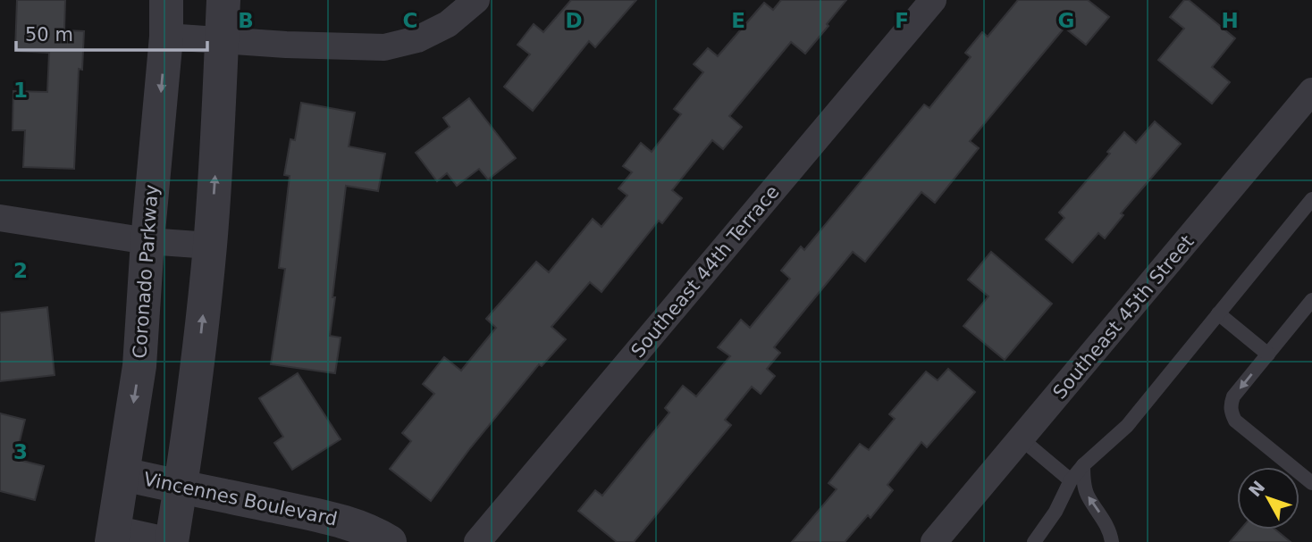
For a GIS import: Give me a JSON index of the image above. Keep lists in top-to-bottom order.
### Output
{
  "streets": {
    "street": [
      "Coronado Parkway",
      "Southeast 44th Terrace",
      "Southeast 45th Street",
      "Vincennes Boulevard"
    ]
  },
  "crossings": [
    ["Coronado Parkway", "Vincennes Boulevard"]
  ],
  "scale_bar": "50 m",
  "north": "top left",
  "grid": {
    "columns": [
      "B",
      "C",
      "D",
      "E",
      "F",
      "G",
      "H"
    ],
    "rows": ["1", "2", "3"]
  }
}
